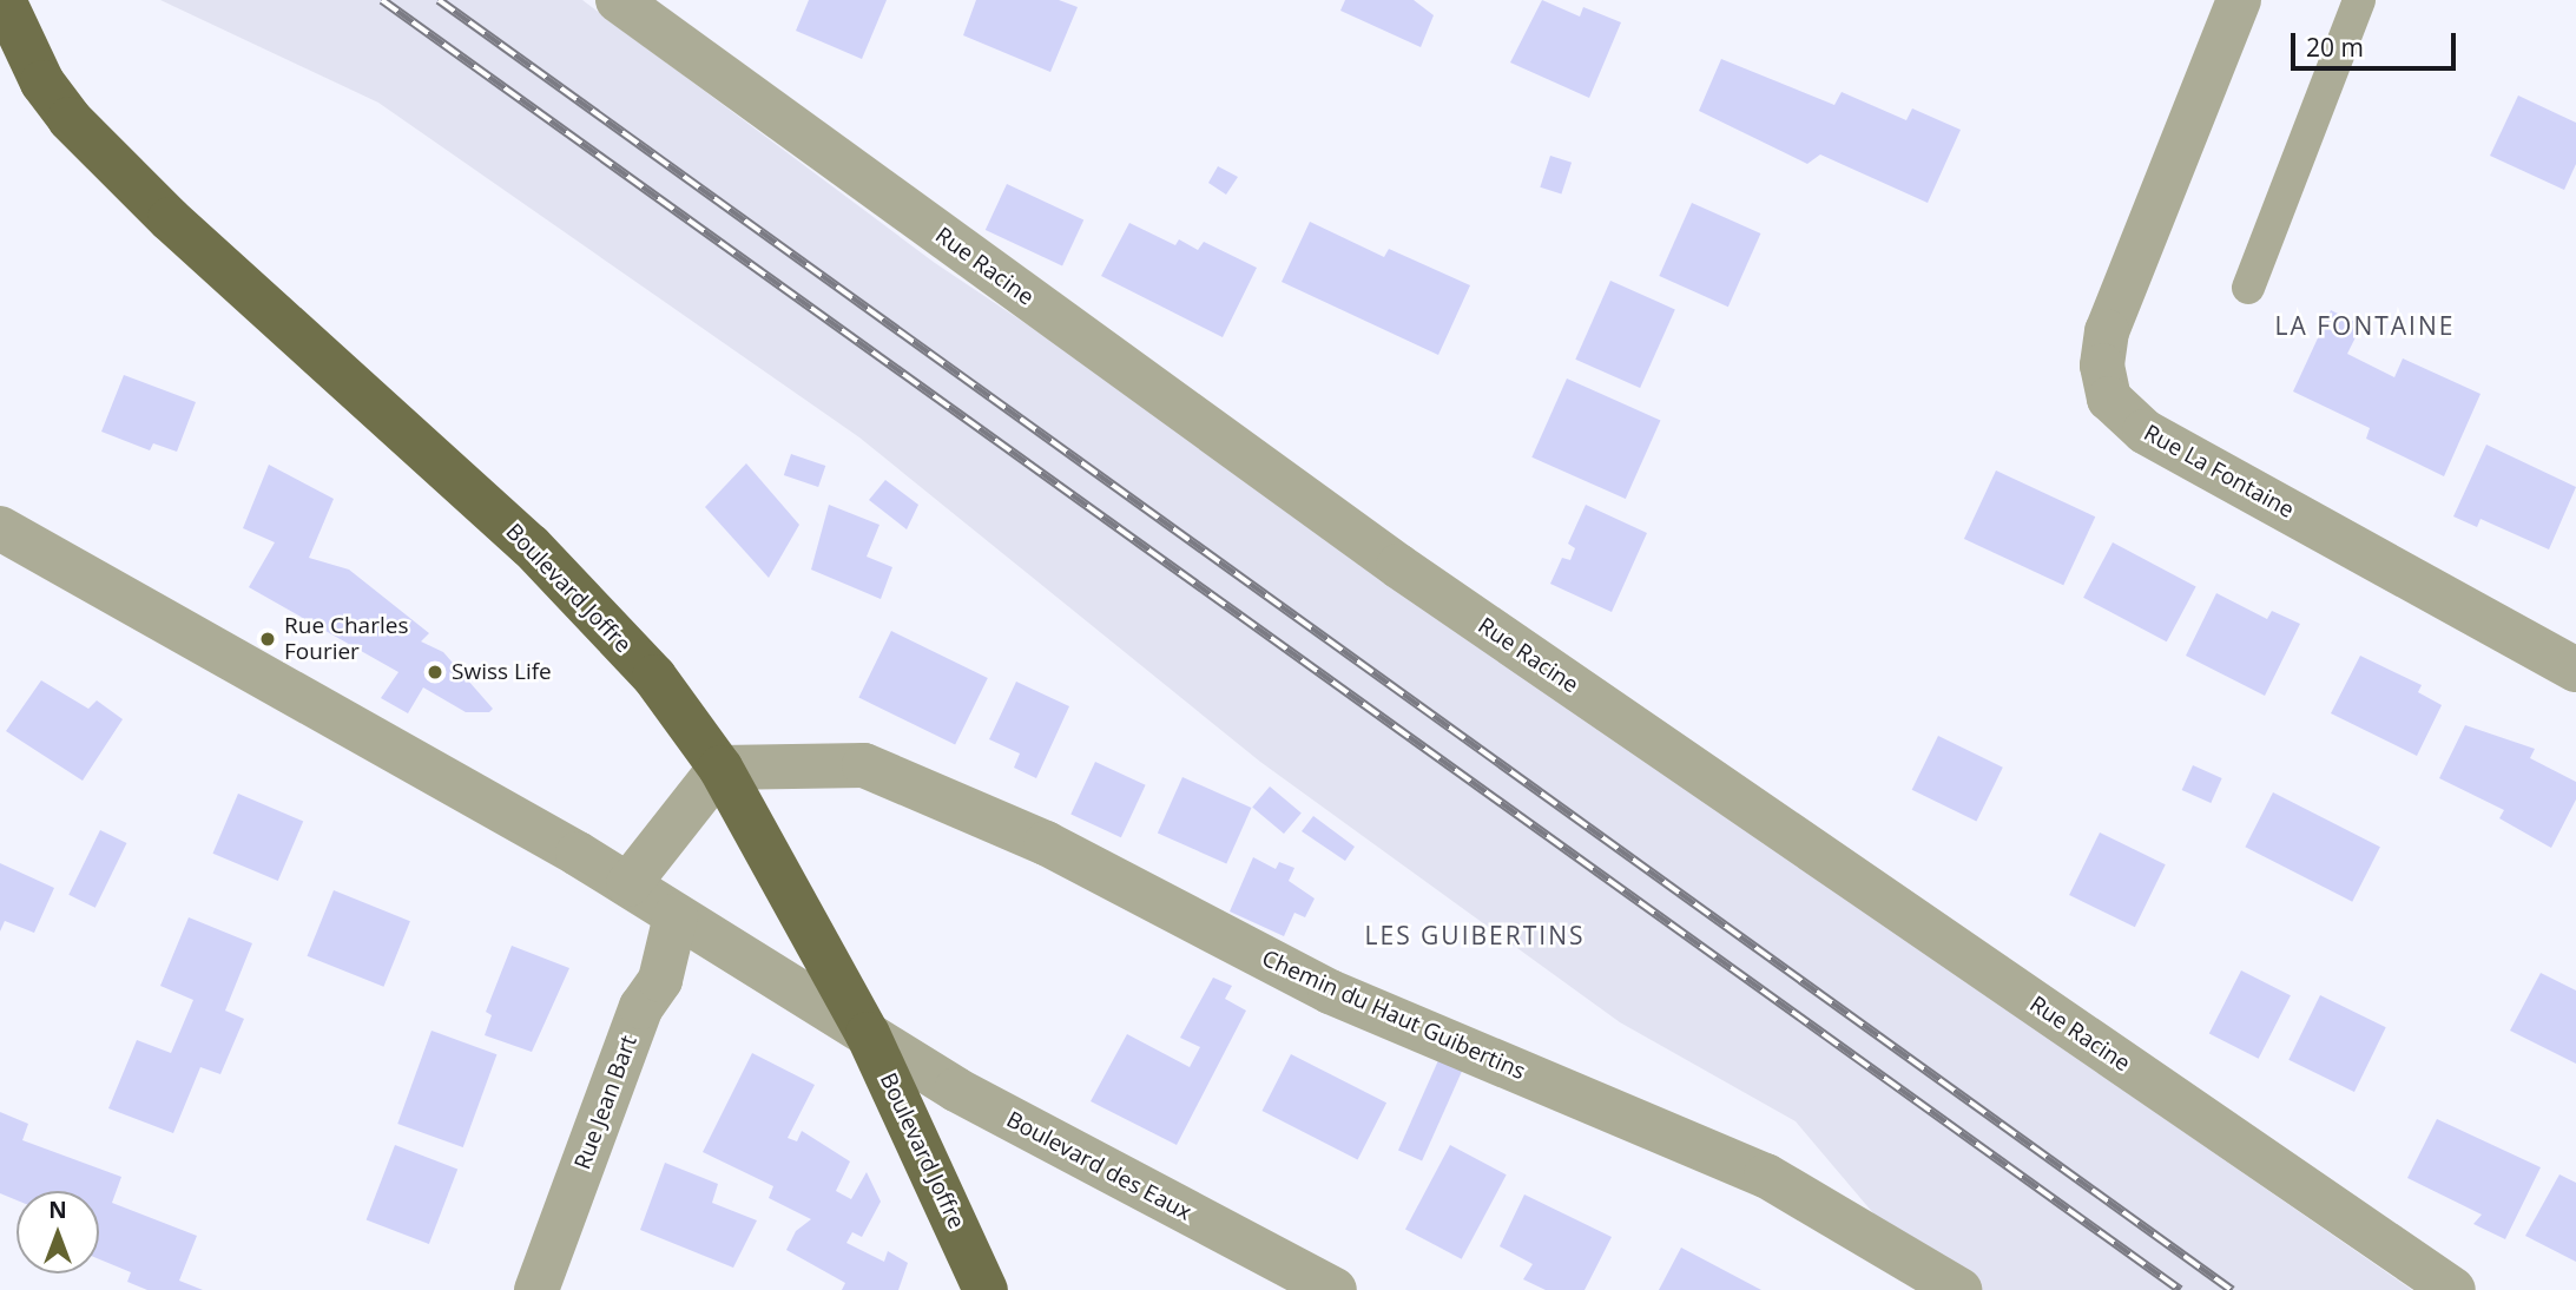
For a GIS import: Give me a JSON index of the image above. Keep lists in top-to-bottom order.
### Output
{
  "streets": {
    "main road": ["Boulevard Joffre"],
    "street": [
      "Rue Racine",
      "Rue La Fontaine",
      "Chemin du Haut Guibertins",
      "Rue Jean Bart",
      "Boulevard des Eaux"
    ]
  },
  "crossings": [
    ["Boulevard Joffre", "Chemin du Haut Guibertins"],
    ["Boulevard Joffre", "Boulevard des Eaux"]
  ],
  "districts": ["LA FONTAINE", "LES GUIBERTINS"],
  "places": ["Rue Charles Fourier", "Swiss Life"],
  "scale_bar": "20 m",
  "north": "top"
}
